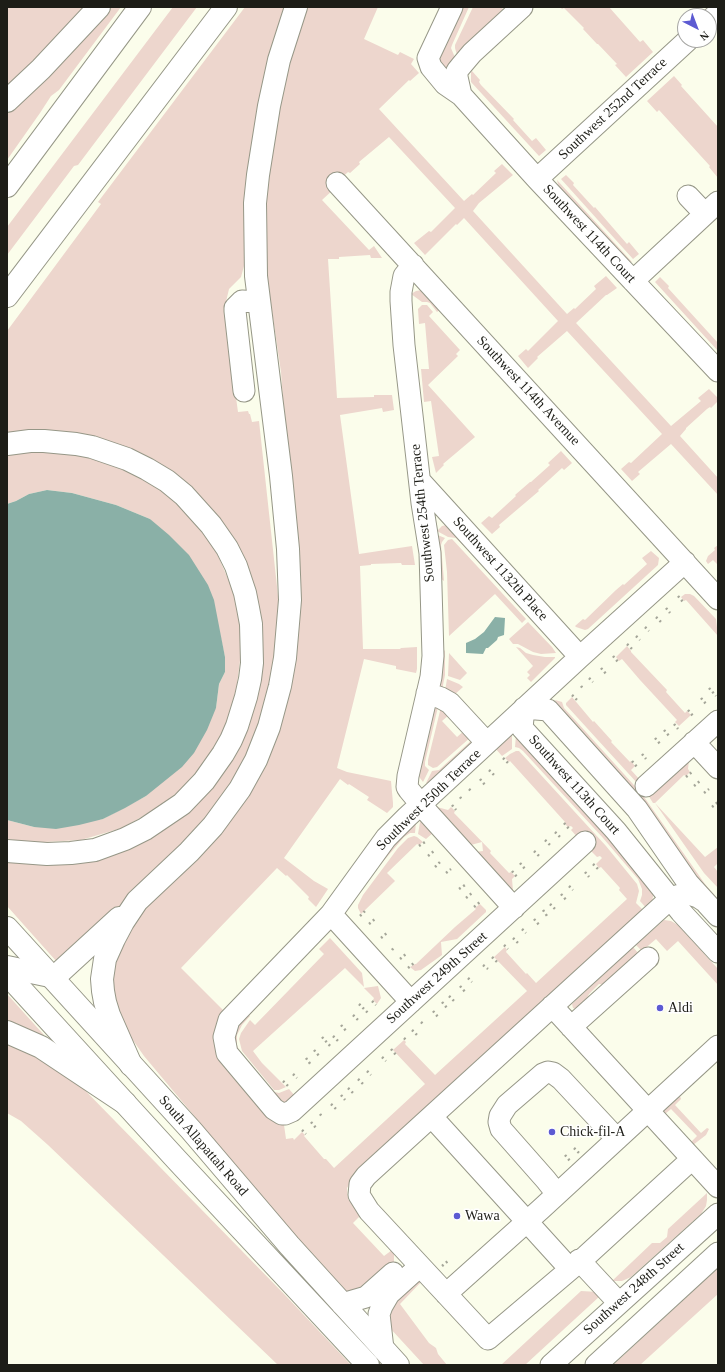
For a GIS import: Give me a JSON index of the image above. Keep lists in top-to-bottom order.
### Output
{
  "streets": {
    "main road": ["South Allapattah Road"],
    "street": [
      "Southwest 252nd Terrace",
      "Southwest 114th Court",
      "Southwest 114th Avernue",
      "Southwest 254th Terrace",
      "Southwest 1132th Place",
      "Southwest 113th Court",
      "Southwest 250th Terrace",
      "Southwest 249th Street",
      "Southwest 248th Street"
    ]
  },
  "crossings": [
    ["Southwest 252nd Terrace", "Southwest 114th Court"],
    ["Southwest 114th Avernue", "Southwest 254th Terrace"],
    ["Southwest 114th Avernue", "Southwest 250th Terrace"],
    ["Southwest 254th Terrace", "Southwest 1132th Place"],
    ["Southwest 254th Terrace", "Southwest 250th Terrace"],
    ["Southwest 254th Terrace", "Southwest 249th Street"],
    ["Southwest 1132th Place", "Southwest 250th Terrace"],
    ["Southwest 113th Court", "Southwest 250th Terrace"],
    ["Southwest 250th Terrace", "Southwest 249th Street"]
  ],
  "places": ["Aldi", "Chick-fil-A", "Wawa"],
  "north": "bottom right"
}
